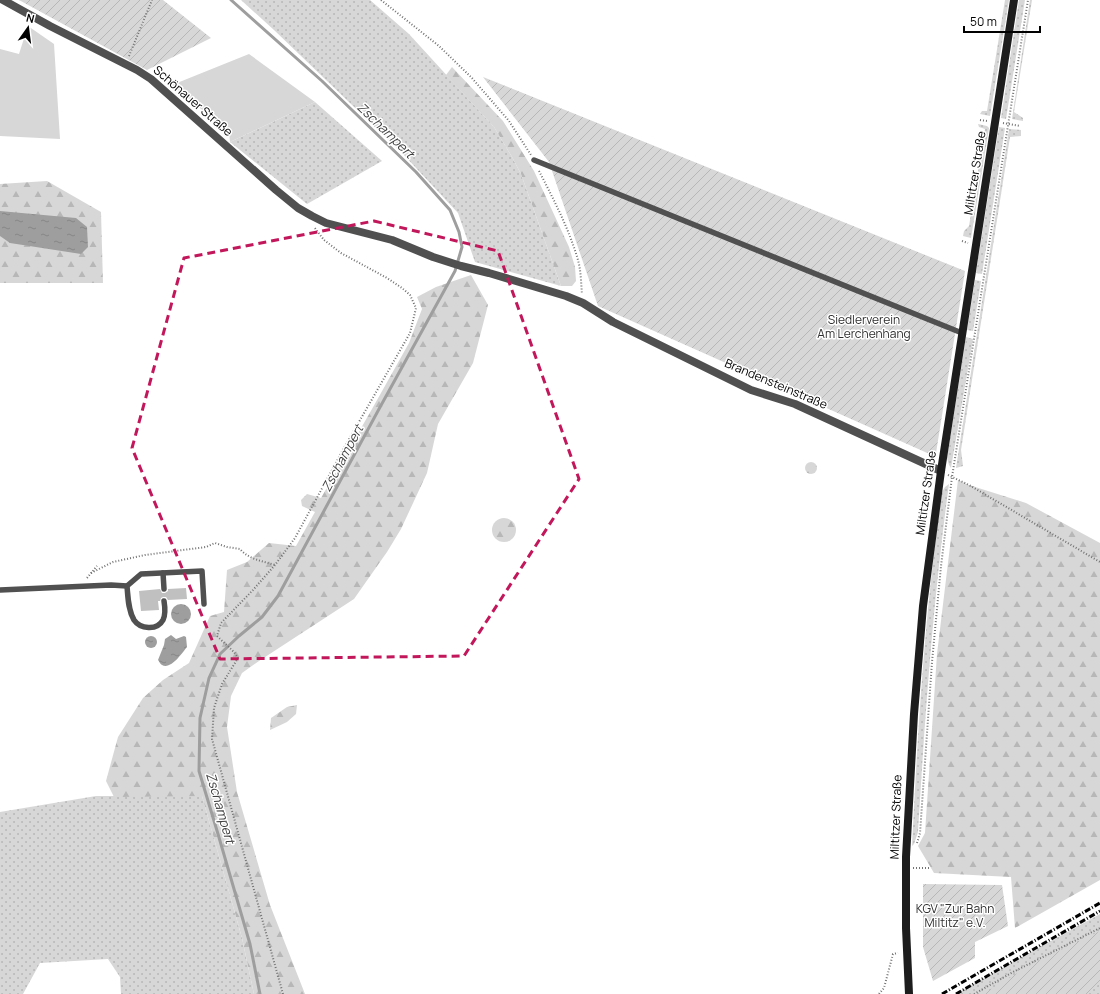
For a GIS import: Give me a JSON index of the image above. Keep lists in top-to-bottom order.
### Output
{
  "streets": {
    "street": ["Schönauer Straße", "Miltitzer Straße", "Brandensteinstraße"]
  },
  "crossings": [
    ["Schönauer Straße", "Brandensteinstraße"],
    ["Miltitzer Straße", "Brandensteinstraße"]
  ],
  "water": ["Zschampert"],
  "parks": ["Siedlerverein Am Lerchenhang", "KGV \"Zur Bahn Miltitz\" e.V."],
  "scale_bar": "50 m",
  "north": "top"
}
